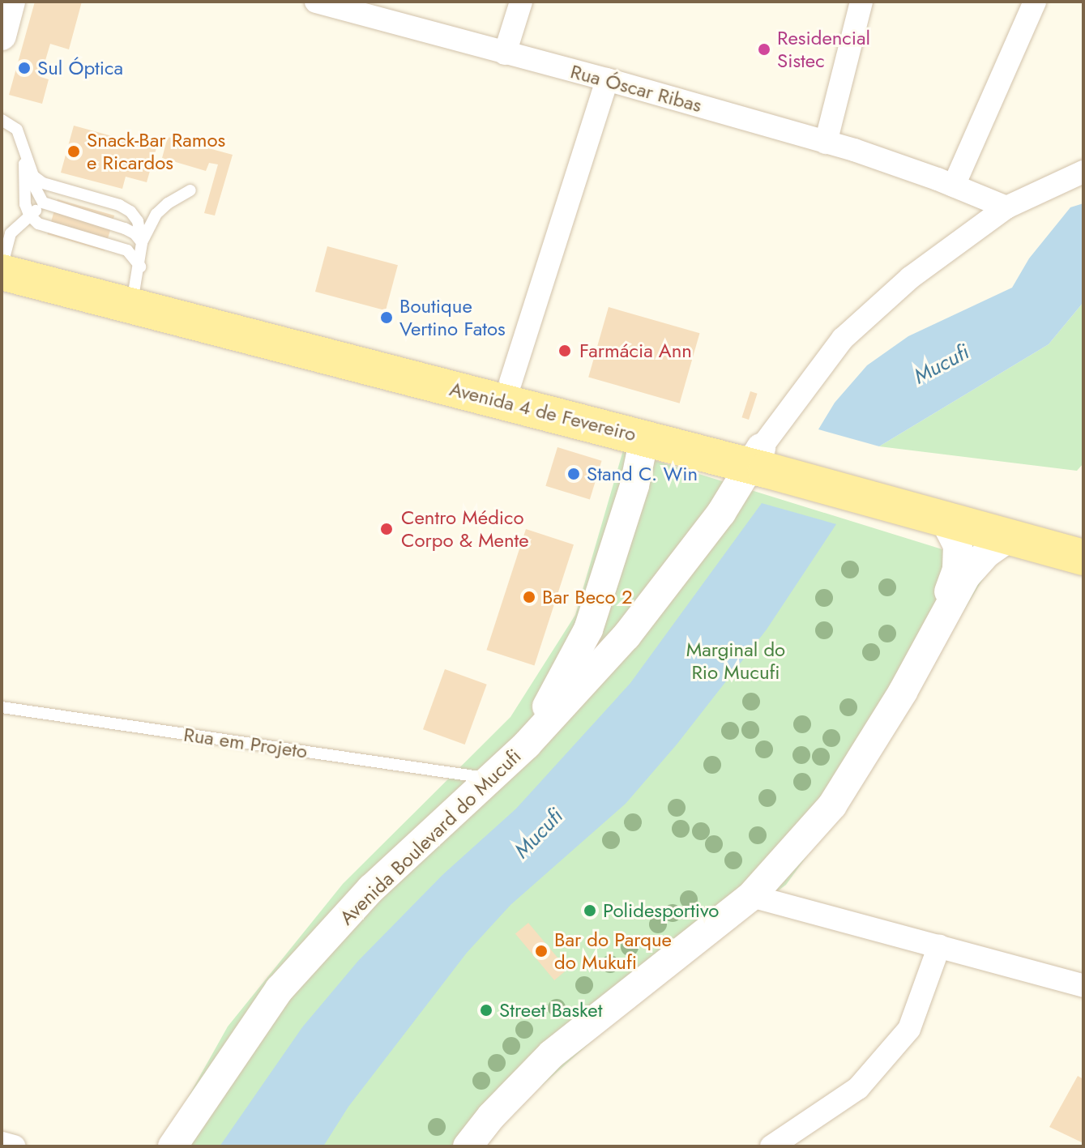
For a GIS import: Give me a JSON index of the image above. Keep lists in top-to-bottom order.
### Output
{
  "streets": {
    "main road": ["Avenida 4 de Fevereiro"],
    "street": ["Rua Óscar Ribas", "Avenida Boulevard do Mucufi"],
    "lane": ["Rua em Projeto"]
  },
  "crossings": [
    ["Avenida 4 de Fevereiro", "Avenida Boulevard do Mucufi"],
    ["Rua em Projeto", "Avenida Boulevard do Mucufi"]
  ],
  "water": ["Mucufi"],
  "parks": ["Marginal do Rio Mucufi"],
  "places": [
    "Residencial Sistec",
    "Sul Óptica",
    "Snack-Bar Ramos e Ricardos",
    "Boutique Vertino Fatos",
    "Farmácia Ann",
    "Stand C. Win",
    "Centro Médico Corpo & Mente",
    "Bar Beco 2",
    "Polidesportivo",
    "Bar do Parque do Mukufi",
    "Street Basket"
  ]
}
